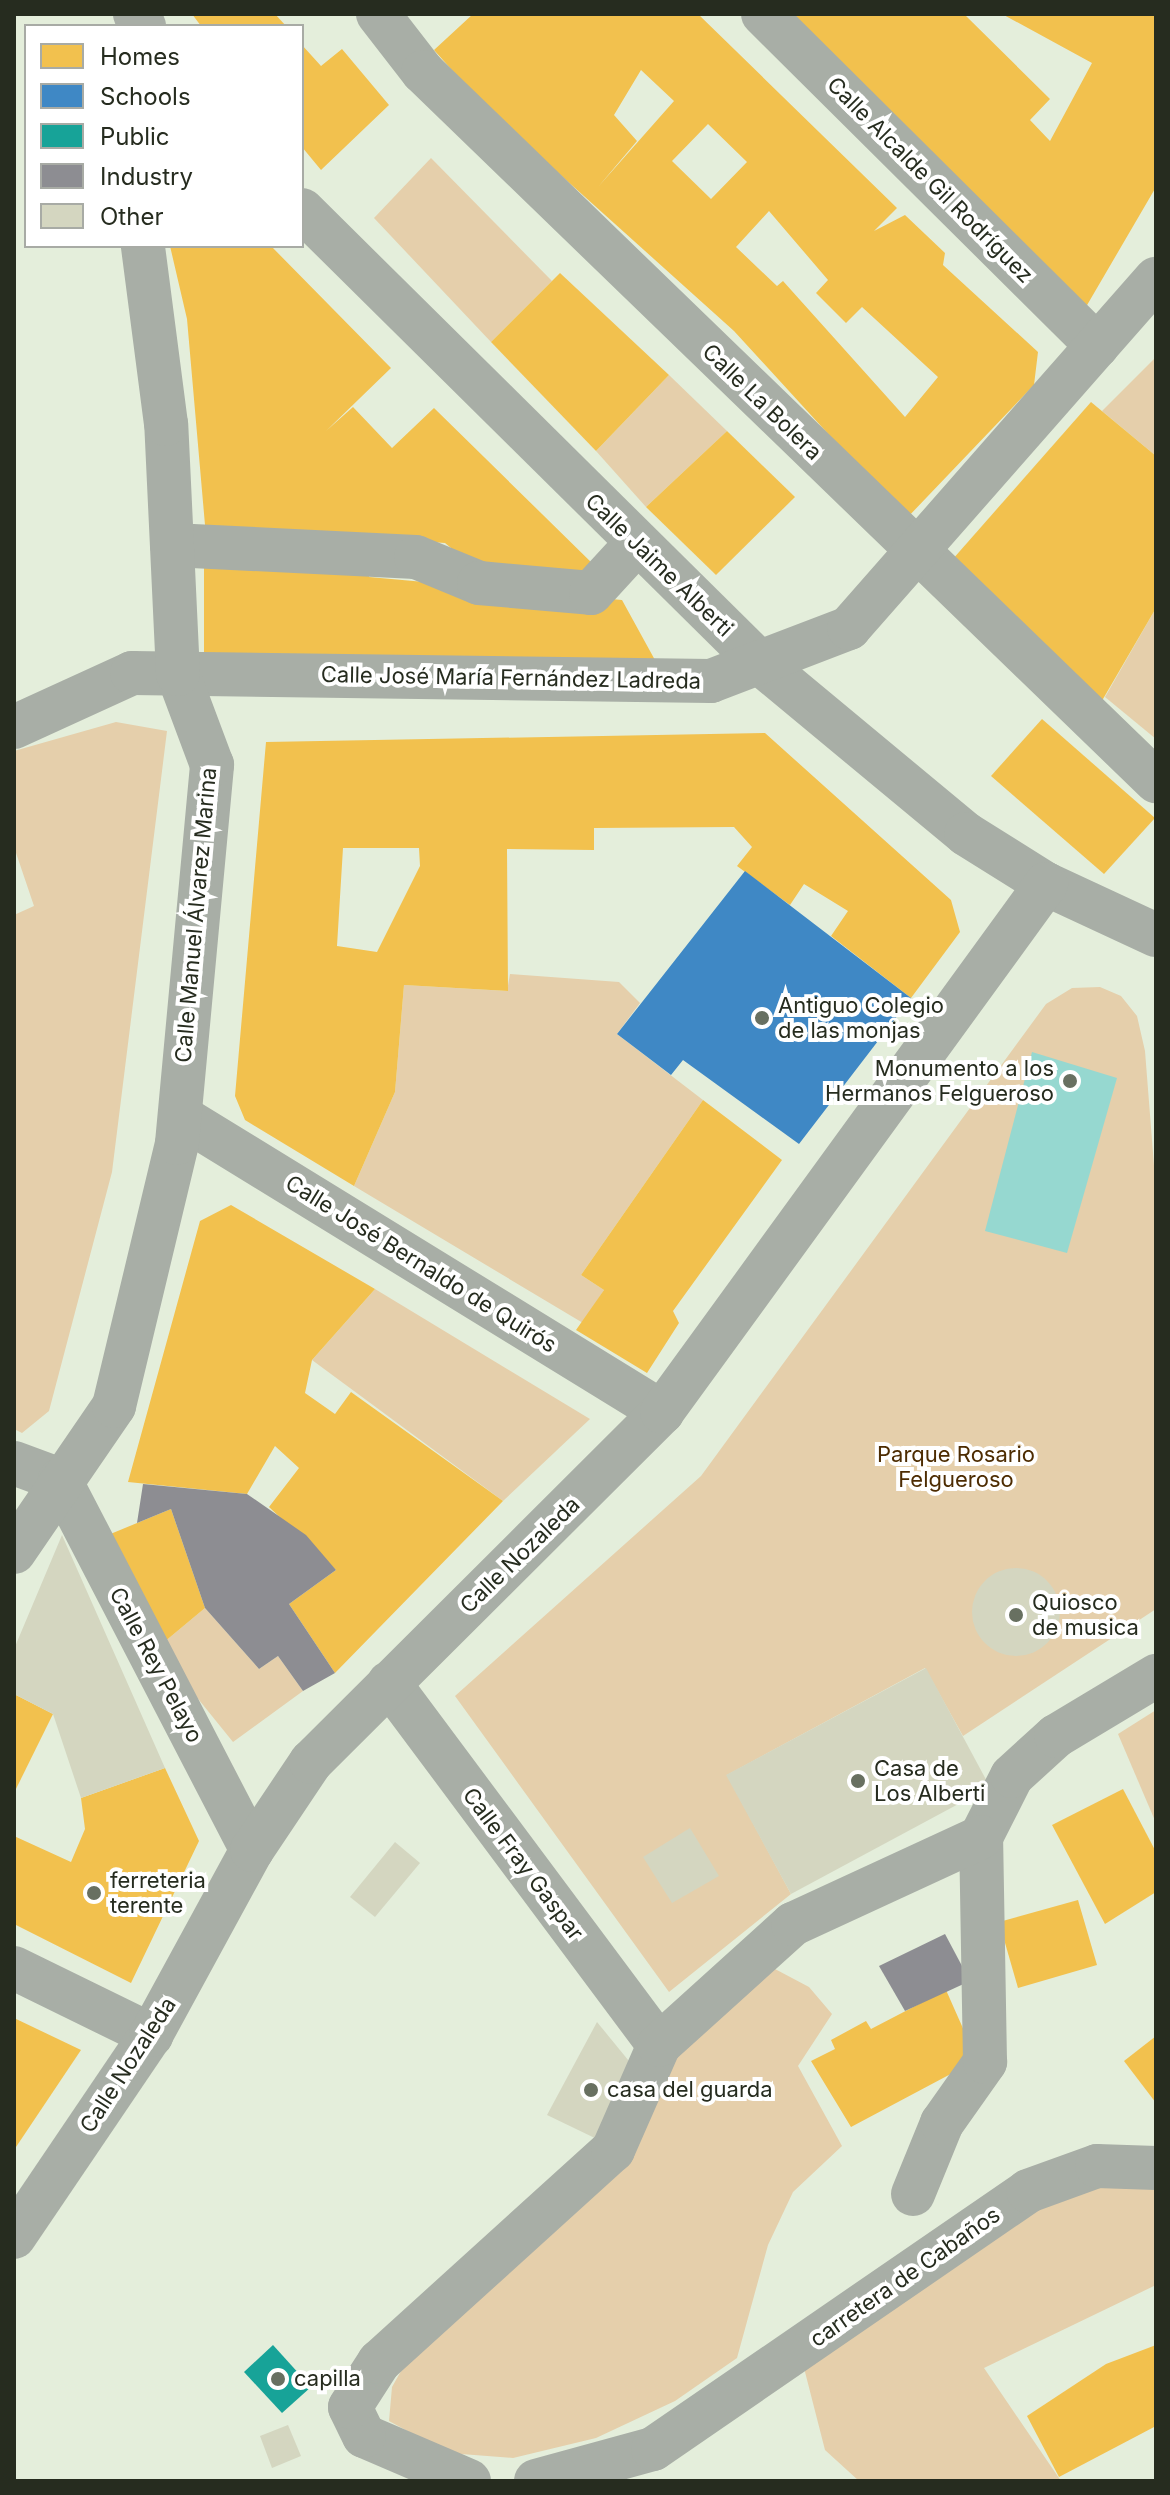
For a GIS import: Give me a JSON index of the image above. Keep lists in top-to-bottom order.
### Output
{
  "streets": {
    "street": [
      "Calle Alcalde Gil Rodríguez",
      "Calle La Bolera",
      "Calle Jaime Alberti",
      "Calle José María Fernández Ladreda",
      "Calle Manuel Álvarez Marina",
      "Calle José Bernaldo de Quirós",
      "Calle Nozaleda",
      "Calle Rey Pelayo",
      "Calle Fray Gaspar",
      "carretera de Cabaños"
    ]
  },
  "crossings": [
    ["Calle Alcalde Gil Rodríguez", "Calle José María Fernández Ladreda"],
    ["Calle La Bolera", "Calle José María Fernández Ladreda"],
    ["Calle Jaime Alberti", "Calle José María Fernández Ladreda"],
    ["Calle Jaime Alberti", "Calle Nozaleda"],
    ["Calle José María Fernández Ladreda", "Calle Manuel Álvarez Marina"],
    ["Calle Manuel Álvarez Marina", "Calle José Bernaldo de Quirós"],
    ["Calle Manuel Álvarez Marina", "Calle Rey Pelayo"],
    ["Calle José Bernaldo de Quirós", "Calle Nozaleda"],
    ["Calle Nozaleda", "Calle Rey Pelayo"],
    ["Calle Nozaleda", "Calle Fray Gaspar"]
  ],
  "parks": ["Parque Rosario Felgueroso"],
  "places": [
    "Antiguo Colegio de las monjas",
    "Monumento a los Hermanos Felgueroso",
    "Quiosco de musica",
    "Casa de Los Alberti",
    "ferreteria terente",
    "casa del guarda",
    "capilla"
  ],
  "legend": [
    "Homes",
    "Schools",
    "Public",
    "Industry",
    "Other"
  ]
}
